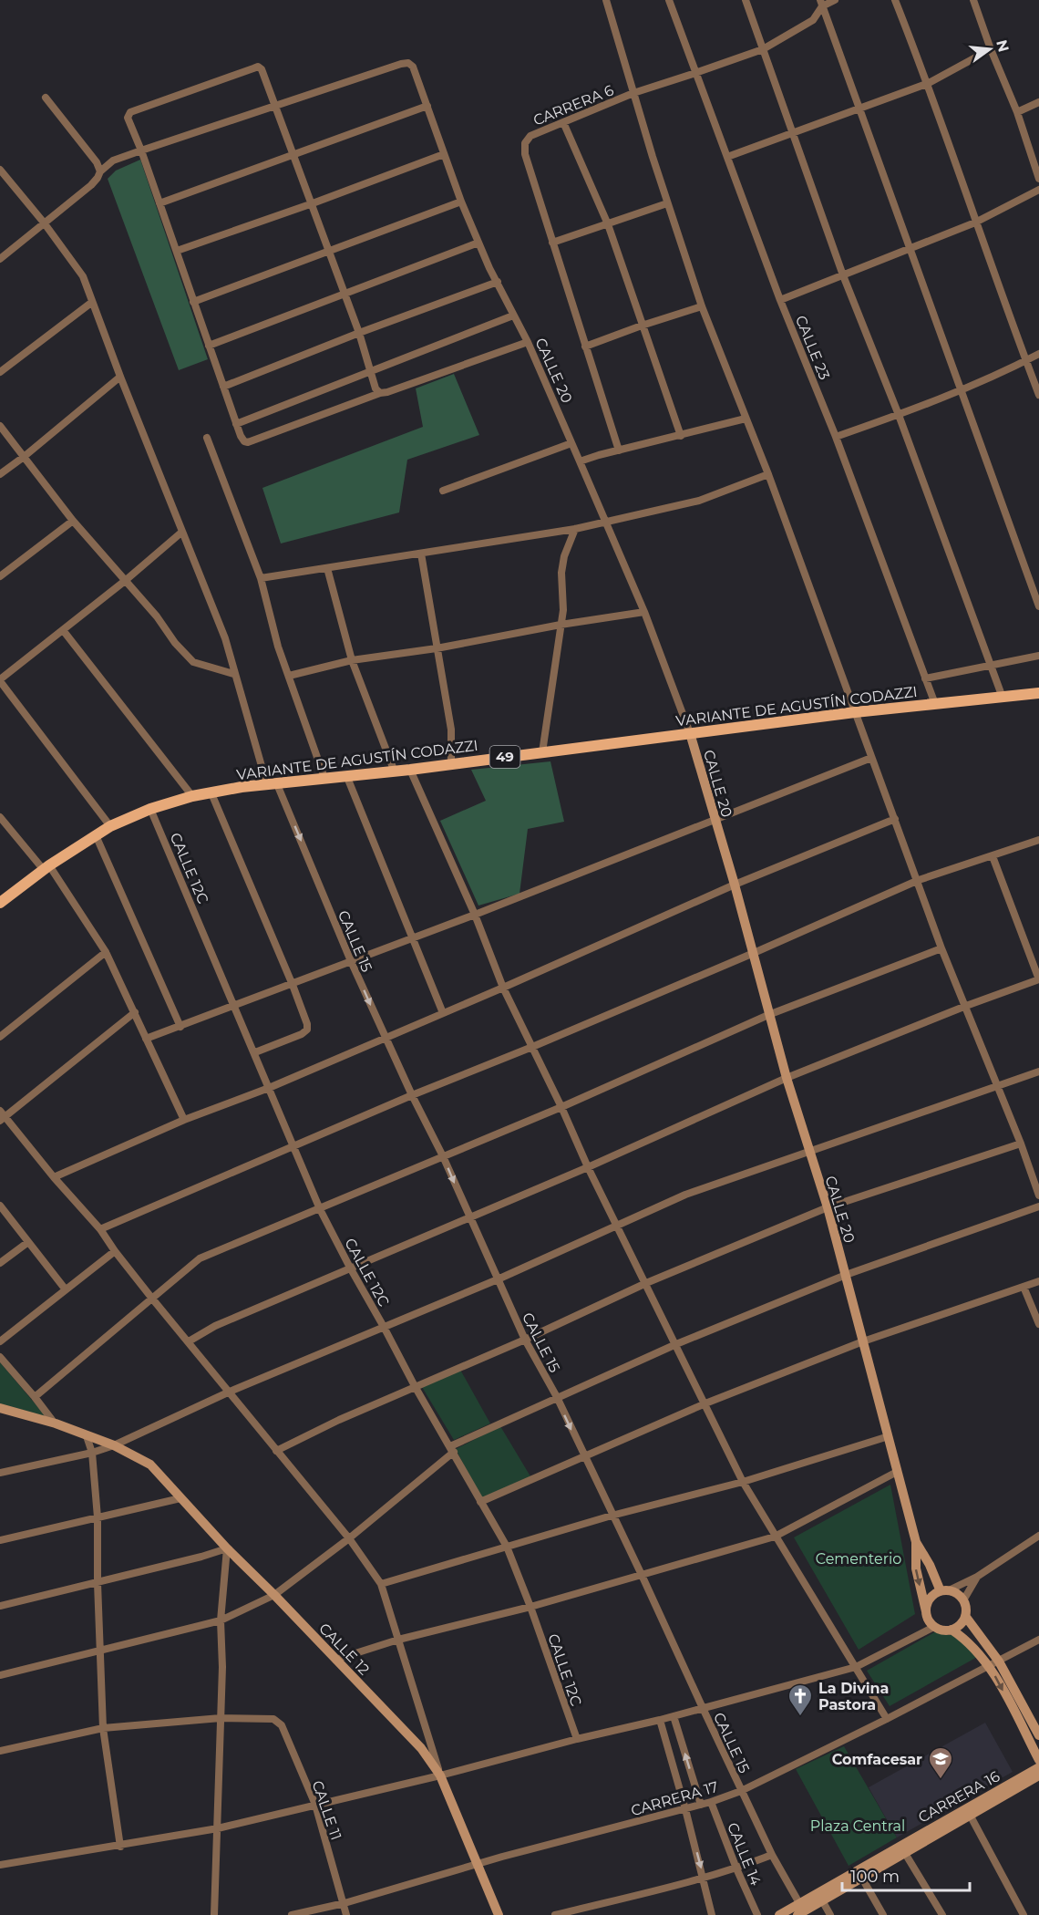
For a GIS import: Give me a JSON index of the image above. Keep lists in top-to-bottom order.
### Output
{
  "streets": {
    "main road": ["VARIANTE DE AGUSTÍN CODAZZI", "49"],
    "street": [
      "CARRERA 6",
      "CALLE 23",
      "CALLE 20",
      "CALLE 12C",
      "CALLE 15",
      "CALLE 12",
      "CARRERA 16",
      "CARRERA 17",
      "CALLE 11",
      "CALLE 14"
    ]
  },
  "crossings": [
    ["CARRERA 6", "CALLE 23"],
    ["CALLE 23", "VARIANTE DE AGUSTÍN CODAZZI"],
    ["CALLE 20", "VARIANTE DE AGUSTÍN CODAZZI"],
    ["VARIANTE DE AGUSTÍN CODAZZI", "CALLE 12C"],
    ["VARIANTE DE AGUSTÍN CODAZZI", "CALLE 15"],
    ["CALLE 15", "CARRERA 16"],
    ["CALLE 15", "CARRERA 17"],
    ["CALLE 12", "CARRERA 17"],
    ["CARRERA 17", "CALLE 11"],
    ["CARRERA 17", "CALLE 14"]
  ],
  "parks": ["Cementerio", "Plaza Central"],
  "places": {
    "church": ["La Divina Pastora"],
    "school or university": ["Comfacesar"]
  },
  "scale_bar": "100 m",
  "north": "right"
}
